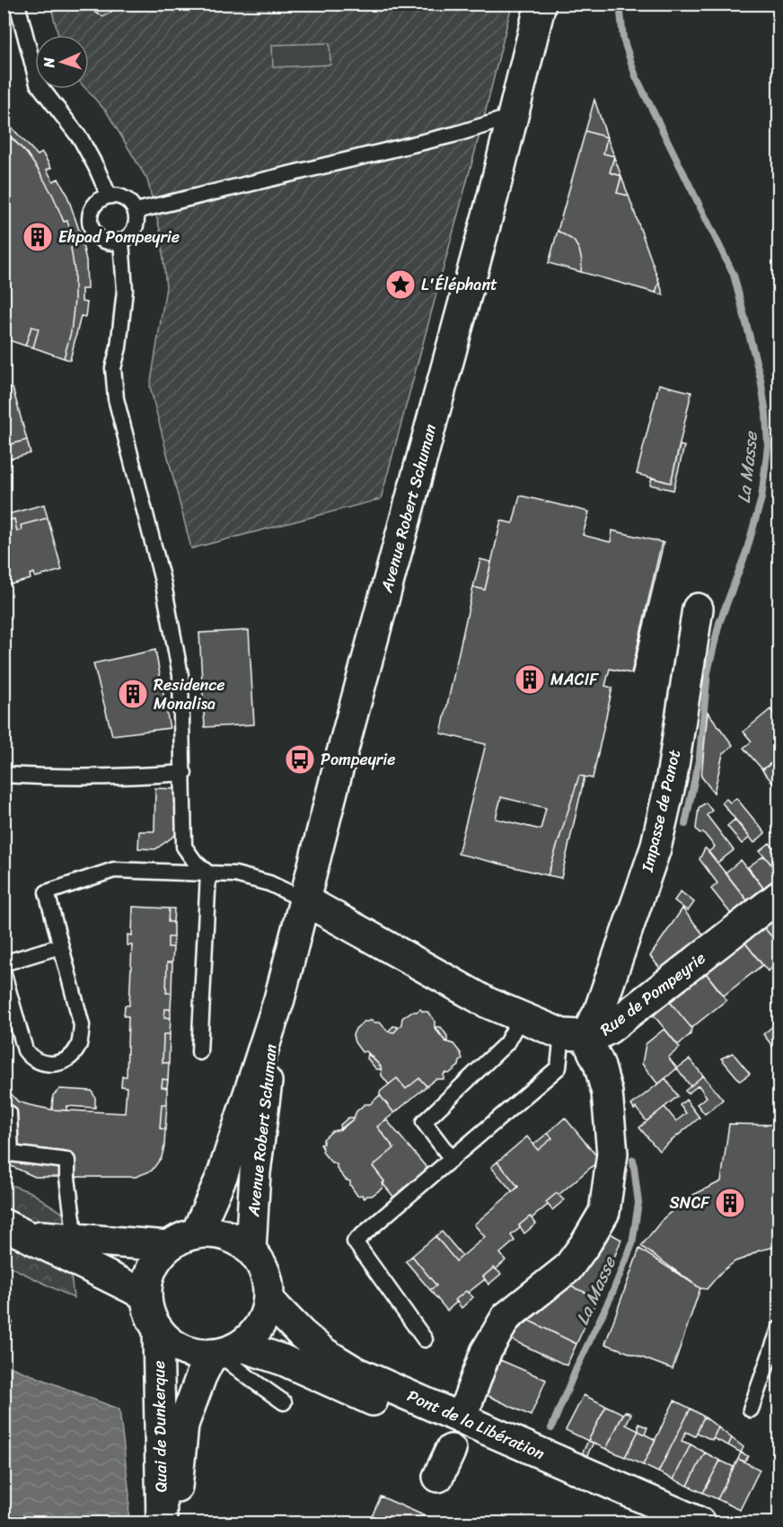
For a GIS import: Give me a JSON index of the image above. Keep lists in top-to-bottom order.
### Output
{
  "streets": {
    "main road": [
      "Avenue Robert Schuman",
      "Impasse de Panot",
      "Rue de Pompeyrie",
      "Pont de la Libération",
      "Quai de Dunkerque"
    ]
  },
  "crossings": [
    ["Avenue Robert Schuman", "Pont de la Libération"],
    ["Avenue Robert Schuman", "Quai de Dunkerque"],
    ["Impasse de Panot", "Rue de Pompeyrie"],
    ["Pont de la Libération", "Quai de Dunkerque"]
  ],
  "water": ["La Masse"],
  "places": {
    "building": [
      "Ehpad Pompeyrie",
      "MACIF",
      "Residence Monalisa",
      "SNCF"
    ],
    "place": ["L'Éléphant"],
    "bus stop": ["Pompeyrie"]
  },
  "north": "left"
}
